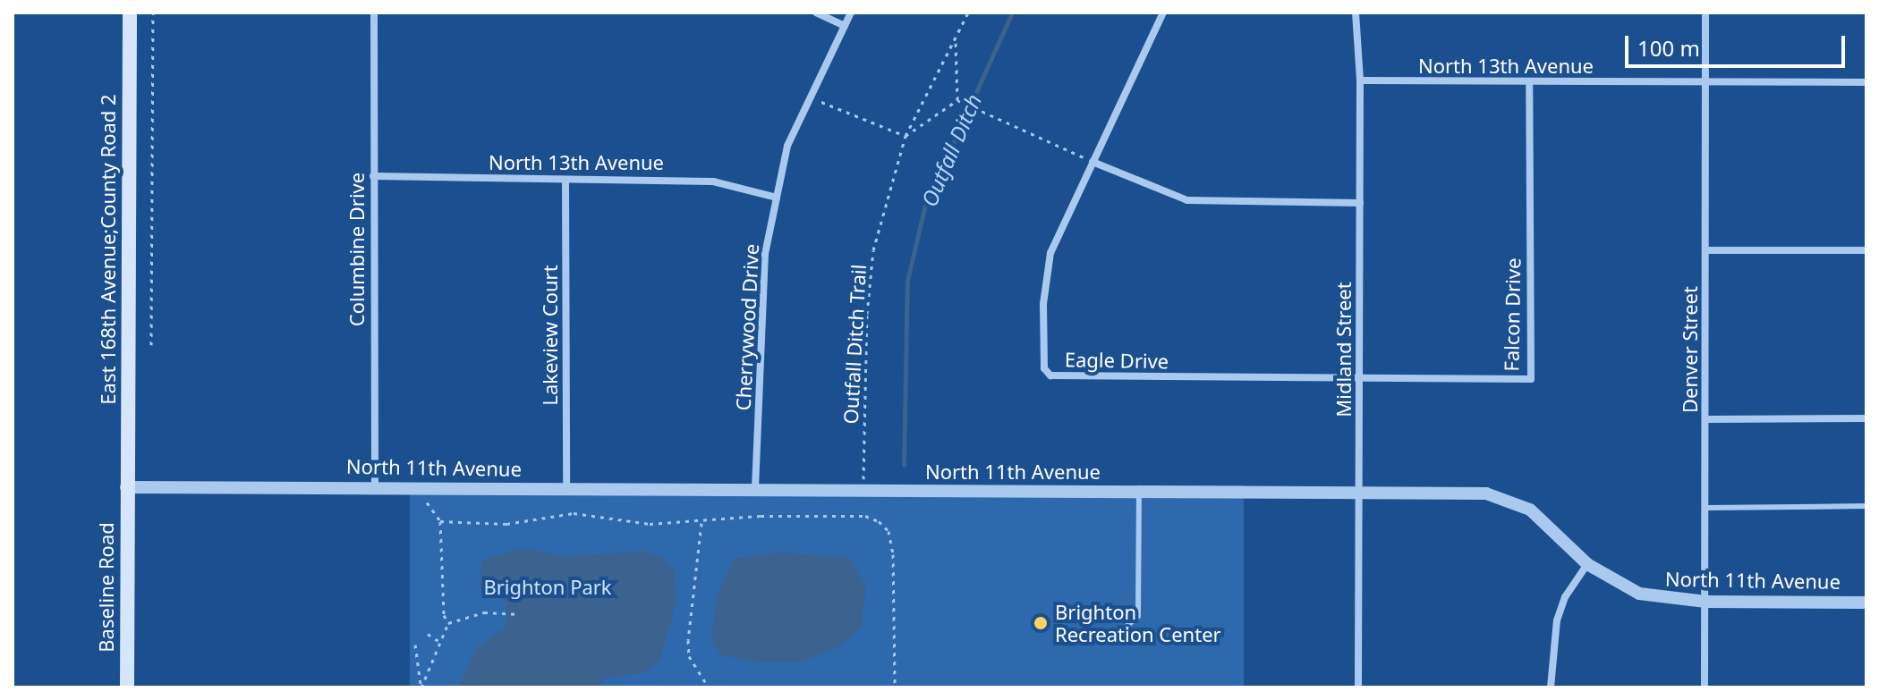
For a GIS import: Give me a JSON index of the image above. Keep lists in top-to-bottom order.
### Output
{
  "streets": {
    "main road": ["East 168th Avenue;County Road 2", "Baseline Road"],
    "street": [
      "North 13th Avenue",
      "Columbine Drive",
      "Falcon Drive",
      "Cherrywood Drive",
      "Lakeview Court",
      "Midland Street",
      "Denver Street",
      "Eagle Drive",
      "North 11th Avenue"
    ],
    "path": ["Outfall Ditch Trail"]
  },
  "crossings": [
    ["North 13th Avenue", "Columbine Drive"],
    ["North 13th Avenue", "Falcon Drive"],
    ["North 13th Avenue", "Cherrywood Drive"],
    ["North 13th Avenue", "Lakeview Court"],
    ["North 13th Avenue", "Midland Street"],
    ["North 13th Avenue", "Denver Street"],
    ["East 168th Avenue;County Road 2", "North 11th Avenue"],
    ["East 168th Avenue;County Road 2", "Baseline Road"],
    ["Columbine Drive", "North 11th Avenue"],
    ["Falcon Drive", "Midland Street"],
    ["Falcon Drive", "Eagle Drive"],
    ["Cherrywood Drive", "North 11th Avenue"],
    ["Lakeview Court", "North 11th Avenue"],
    ["Outfall Ditch Trail", "North 11th Avenue"],
    ["Midland Street", "Eagle Drive"],
    ["Midland Street", "North 11th Avenue"],
    ["Denver Street", "North 11th Avenue"],
    ["North 11th Avenue", "Baseline Road"]
  ],
  "water": ["Outfall Ditch"],
  "parks": ["Brighton Park"],
  "places": ["Brighton Recreation Center"],
  "scale_bar": "100 m"
}
